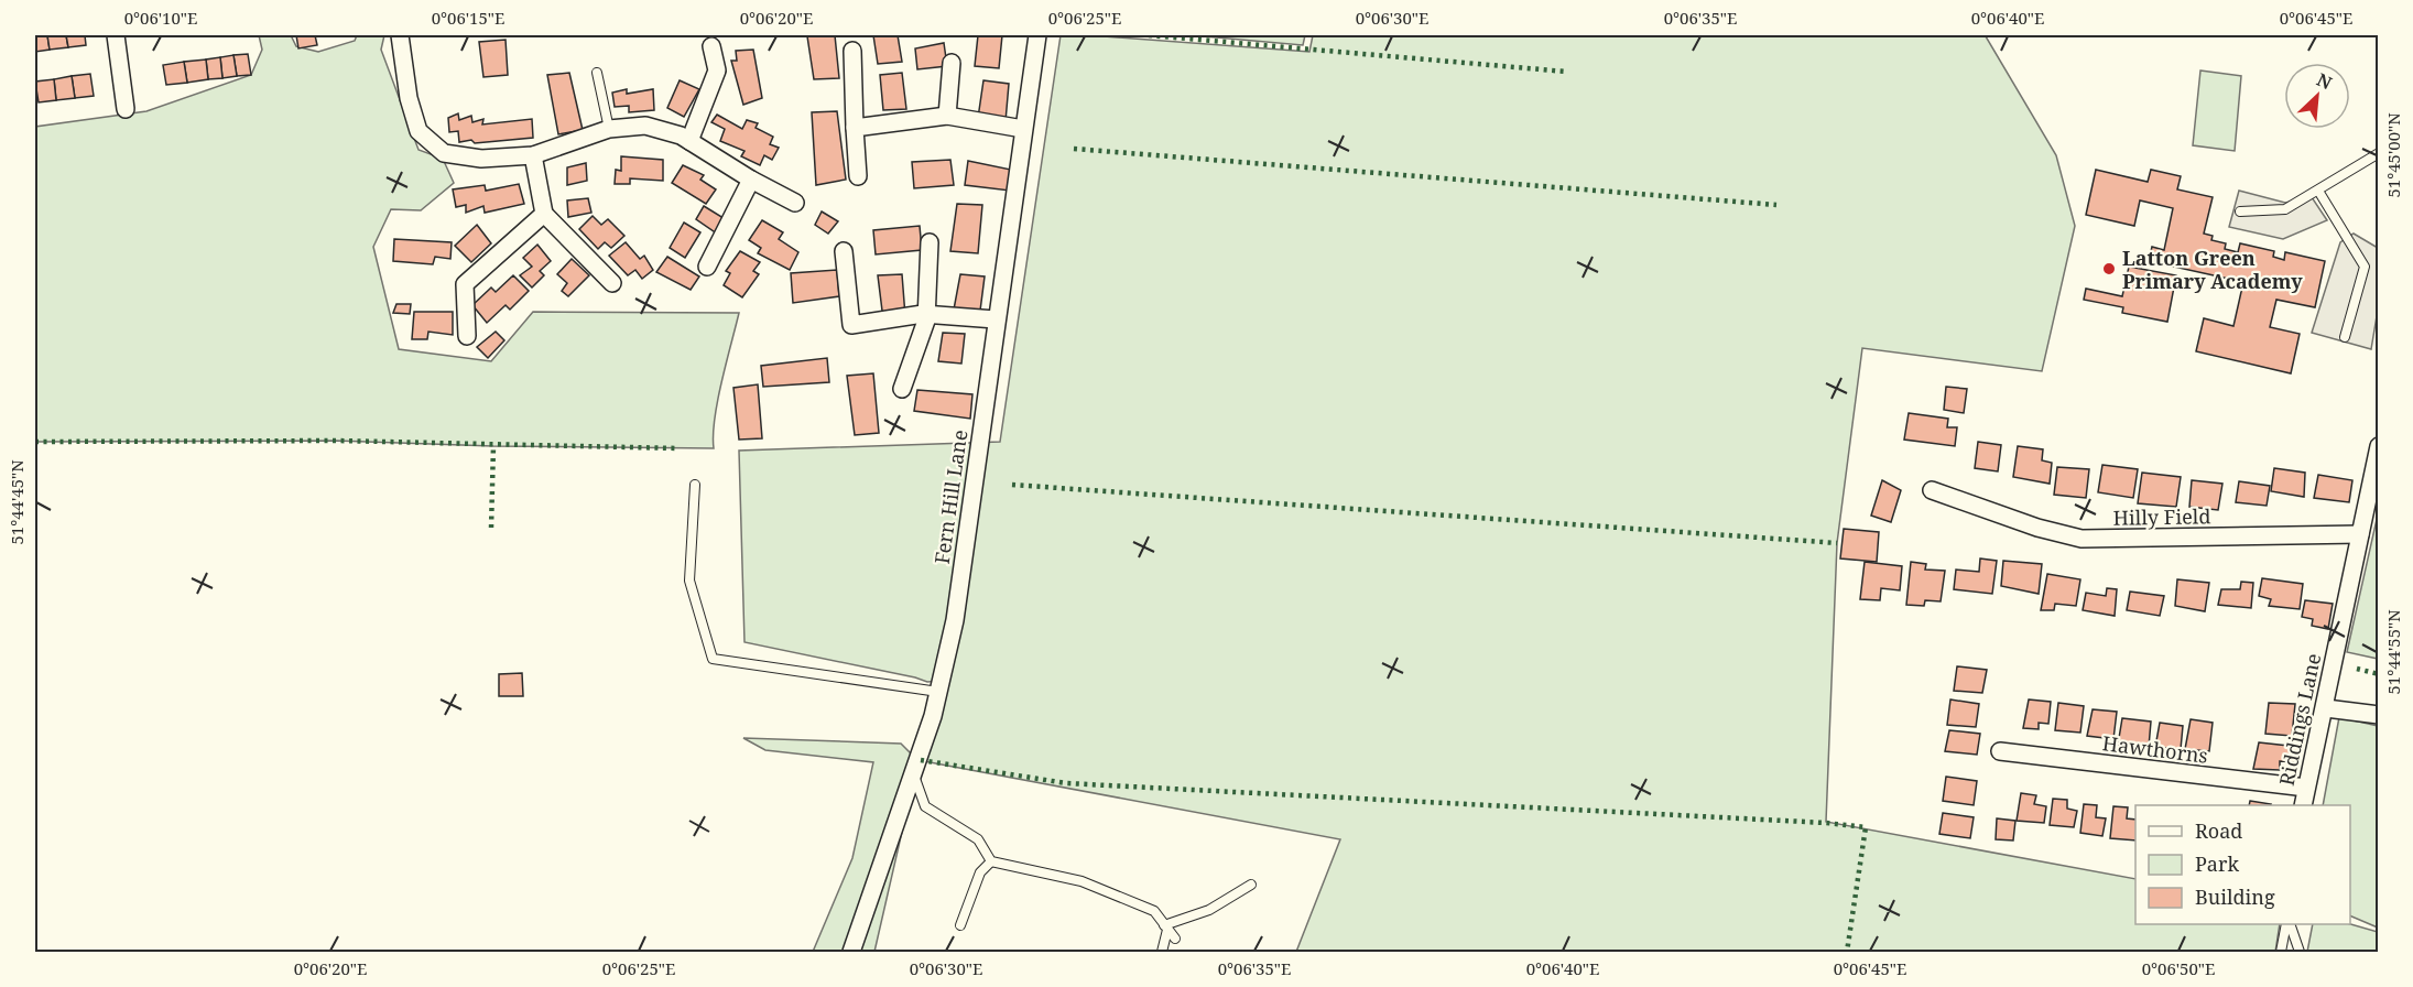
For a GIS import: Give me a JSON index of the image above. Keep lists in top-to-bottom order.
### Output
{
  "streets": {
    "street": [
      "Fern Hill Lane",
      "Hilly Field",
      "Riddings Lane",
      "Hawthorns"
    ]
  },
  "crossings": [
    ["Hilly Field", "Riddings Lane"],
    ["Riddings Lane", "Hawthorns"]
  ],
  "places": ["Latton Green Primary Academy"],
  "legend": ["Road", "Park", "Building"],
  "north": "top right",
  "coordinates": [
    "0°06'10\"E",
    "0°06'15\"E",
    "0°06'20\"E",
    "0°06'25\"E",
    "0°06'30\"E",
    "0°06'35\"E",
    "0°06'40\"E",
    "0°06'45\"E",
    "51°45'00\"N",
    "51°44'45\"N",
    "51°44'55\"N",
    "0°06'50\"E"
  ]
}
